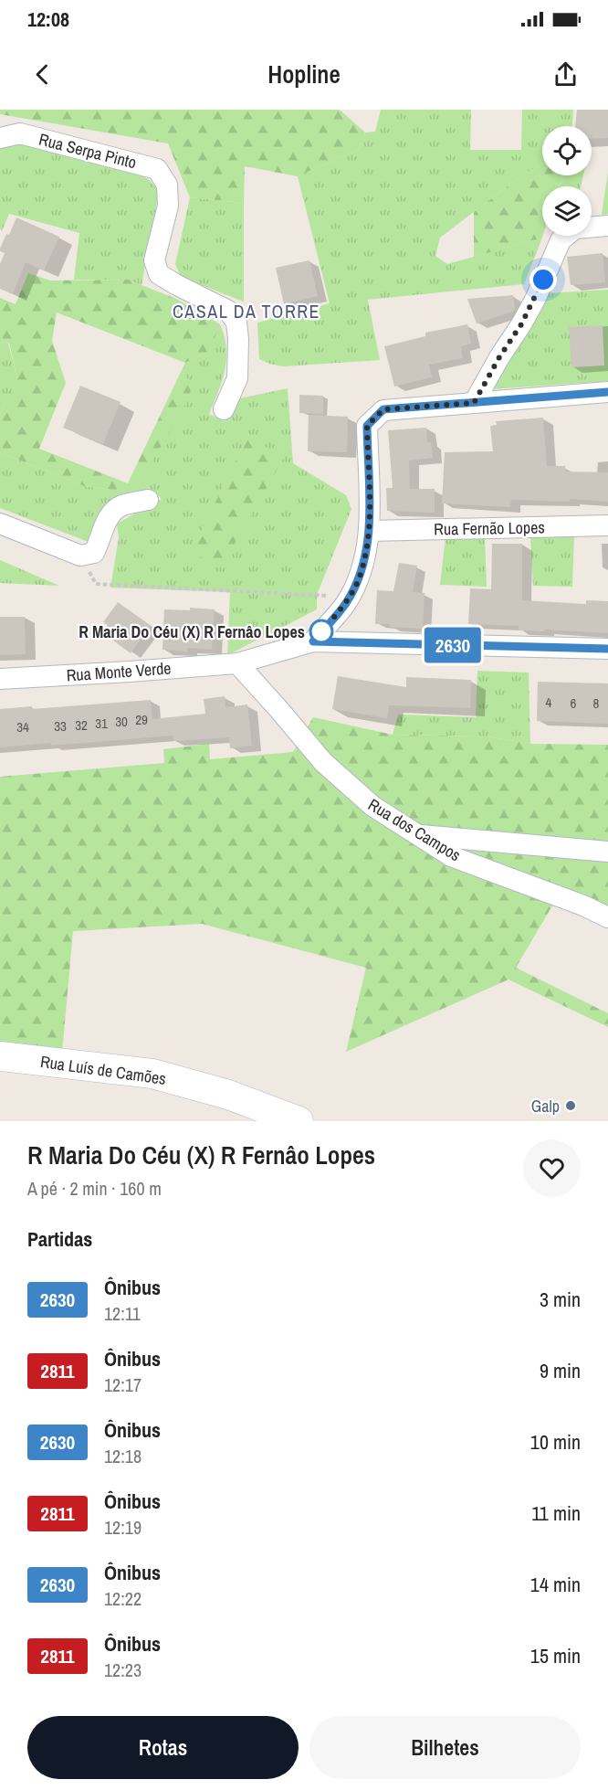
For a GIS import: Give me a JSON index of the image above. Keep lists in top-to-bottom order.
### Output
{
  "streets": {
    "main road": ["Rua Luís de Camões"],
    "street": [
      "Rua Serpa Pinto",
      "Rua Fernão Lopes",
      "Rua Monte Verde",
      "Rua dos Campos"
    ]
  },
  "crossings": [
    ["Rua Monte Verde", "Rua dos Campos"]
  ],
  "districts": ["CASAL DA TORRE"],
  "places": ["R Maria Do Céu (X) R Fernâo Lopes", "Galp"],
  "lines": ["bus line 2630"],
  "house_numbers": [
    "4",
    "6",
    "8",
    "29",
    "30",
    "31",
    "32",
    "33",
    "34"
  ],
  "page": {
    "status": "12:08",
    "header": "Hopline",
    "on_map": "2630",
    "heading": [
      ["R Maria Do Céu (X) R Fernâo Lopes", "A pé · 2 min · 160 m"],
      "Partidas"
    ],
    "list": [
      {
        "mark": "2630",
        "name": "Ônibus",
        "note": "12:11",
        "value": "3 min"
      },
      {
        "mark": "2811",
        "name": "Ônibus",
        "note": "12:17",
        "value": "9 min"
      },
      {
        "mark": "2630",
        "name": "Ônibus",
        "note": "12:18",
        "value": "10 min"
      },
      {
        "mark": "2811",
        "name": "Ônibus",
        "note": "12:19",
        "value": "11 min"
      },
      {
        "mark": "2630",
        "name": "Ônibus",
        "note": "12:22",
        "value": "14 min"
      },
      {
        "mark": "2811",
        "name": "Ônibus",
        "note": "12:23",
        "value": "15 min"
      }
    ],
    "buttons": ["Rotas", "Bilhetes"]
  }
}
